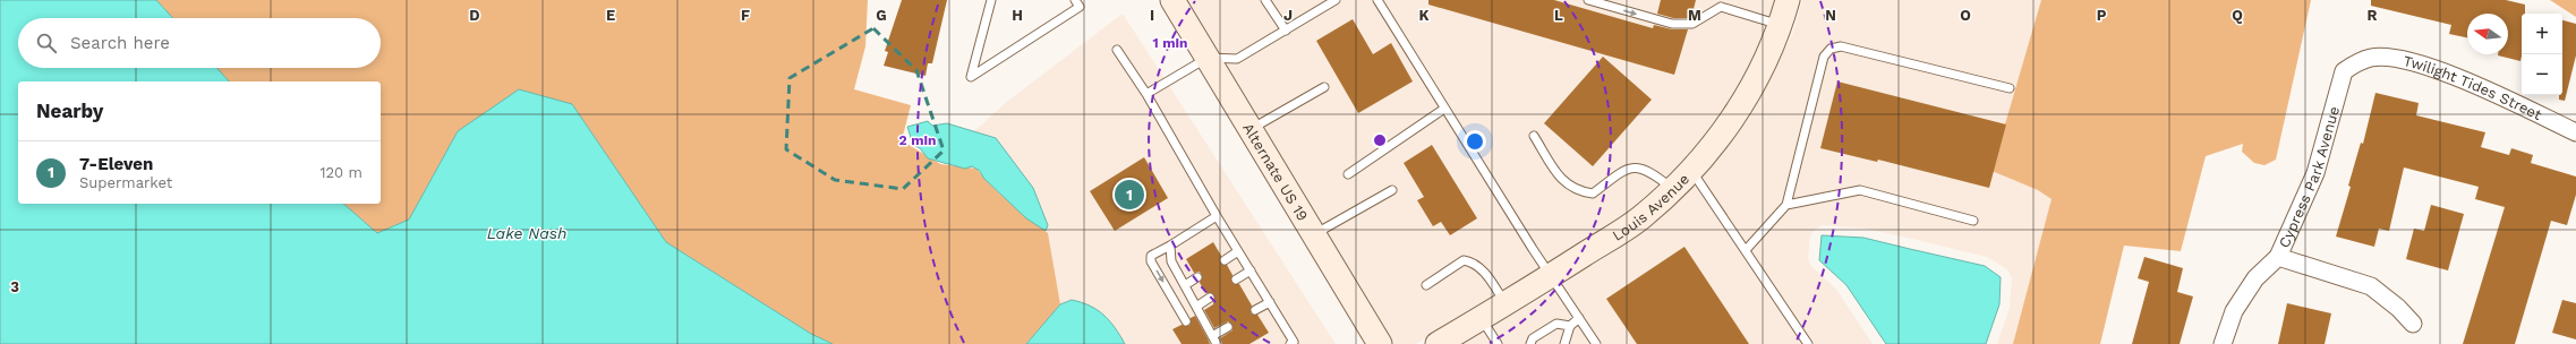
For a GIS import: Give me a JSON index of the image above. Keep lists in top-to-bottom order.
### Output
{
  "streets": {
    "street": [
      "Twilight Tides Street",
      "Alternate US 19",
      "Cypress Park Avenue",
      "Louis Avenue"
    ]
  },
  "crossings": [
    ["Twilight Tides Street", "Cypress Park Avenue"]
  ],
  "water": ["Lake Nash"],
  "north": "left",
  "page": {
    "map_buttons": ["+", "−"],
    "search": "Search here",
    "heading": "Nearby",
    "list": [
      {
        "mark": "1",
        "name": "7-Eleven",
        "note": "Supermarket",
        "value": "120 m"
      }
    ],
    "pins": "1"
  },
  "grid": {
    "columns": [
      "D",
      "E",
      "F",
      "G",
      "H",
      "I",
      "J",
      "K",
      "L",
      "M",
      "N",
      "O",
      "P",
      "Q",
      "R"
    ],
    "rows": ["3"]
  },
  "rings": ["1 min", "2 min"]
}
